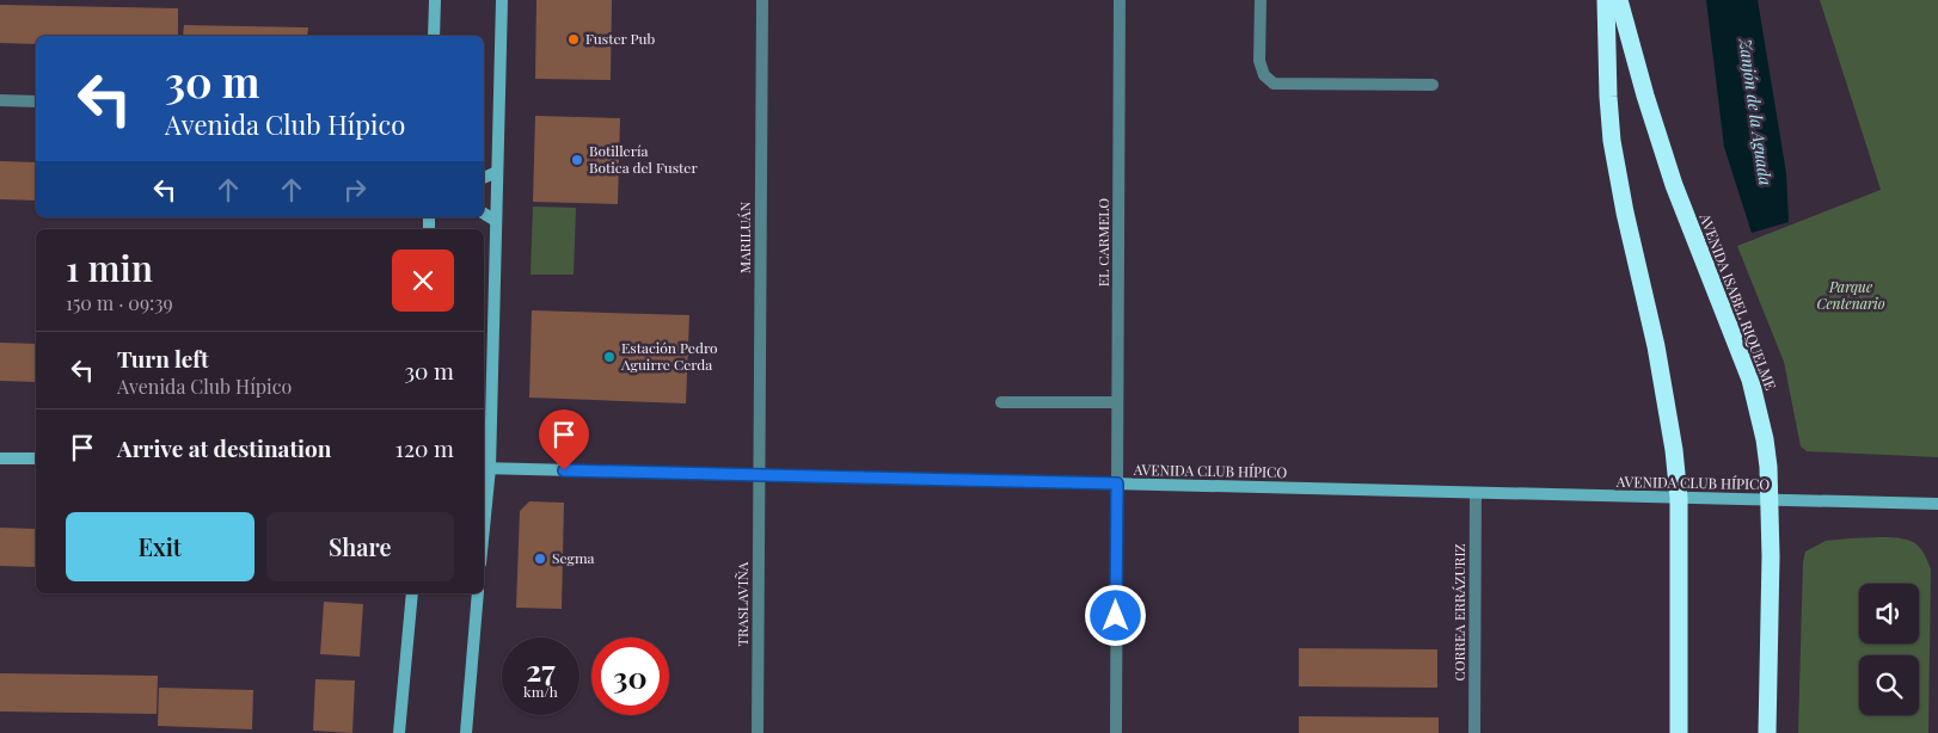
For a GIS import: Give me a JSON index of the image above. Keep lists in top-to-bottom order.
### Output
{
  "streets": {
    "highway": ["AVENIDA ISABEL RIQUELME"],
    "main road": ["AVENIDA CLUB HÍPICO"],
    "street": [
      "MARILUÁN",
      "EL CARMELO",
      "TRASLAVIÑA",
      "CORREA ERRÁZURIZ"
    ]
  },
  "crossings": [
    ["MARILUÁN", "AVENIDA CLUB HÍPICO"],
    ["MARILUÁN", "TRASLAVIÑA"],
    ["EL CARMELO", "AVENIDA CLUB HÍPICO"],
    ["AVENIDA ISABEL RIQUELME", "AVENIDA CLUB HÍPICO"],
    ["AVENIDA CLUB HÍPICO", "TRASLAVIÑA"],
    ["AVENIDA CLUB HÍPICO", "CORREA ERRÁZURIZ"]
  ],
  "water": ["Zanjón de la Aguada"],
  "parks": ["Parque Centenario"],
  "places": [
    "Fuster Pub",
    "Botillería Botica del Fuster",
    "Estación Pedro Aguirre Cerda",
    "Segma"
  ],
  "page": {
    "turn": ["30 m", "Avenida Club Hípico"],
    "heading": ["1 min", "150 m · 09:39"],
    "list": [
      {
        "name": "Turn left",
        "note": "Avenida Club Hípico",
        "value": "30 m"
      },
      {
        "name": "Arrive at destination",
        "value": "120 m"
      }
    ],
    "buttons": ["Exit", "Share"],
    "speed": "27 km/h",
    "limit": "30"
  }
}
